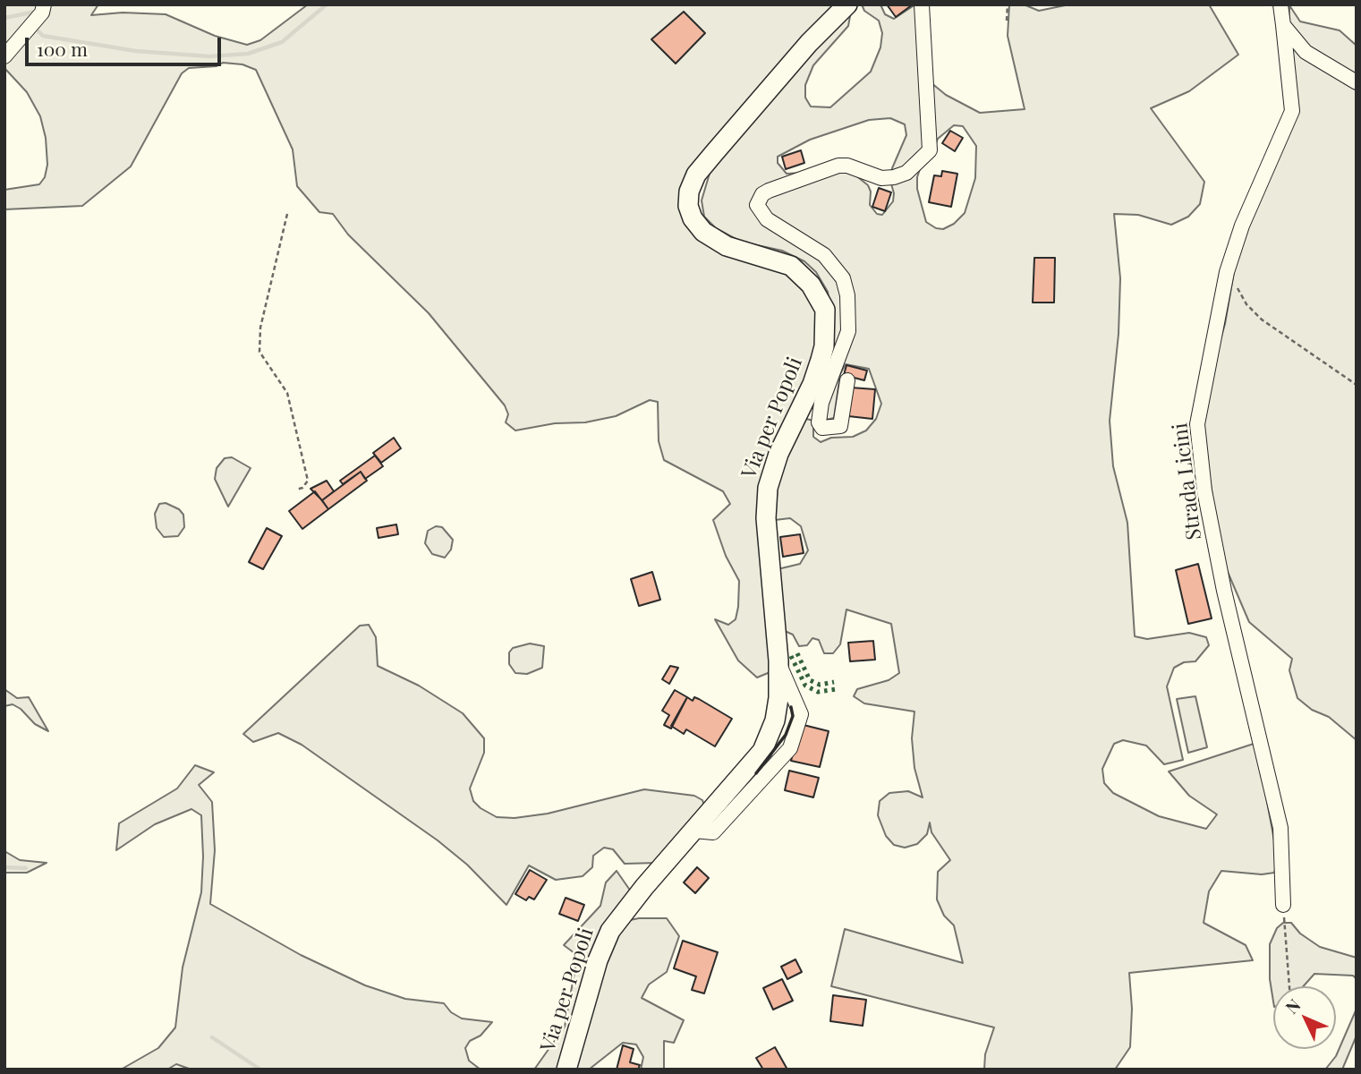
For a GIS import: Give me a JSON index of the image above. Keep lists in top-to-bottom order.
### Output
{
  "streets": {
    "main road": ["Via per Popoli"],
    "street": ["Strada Licini"]
  },
  "scale_bar": "100 m",
  "north": "top left"
}
